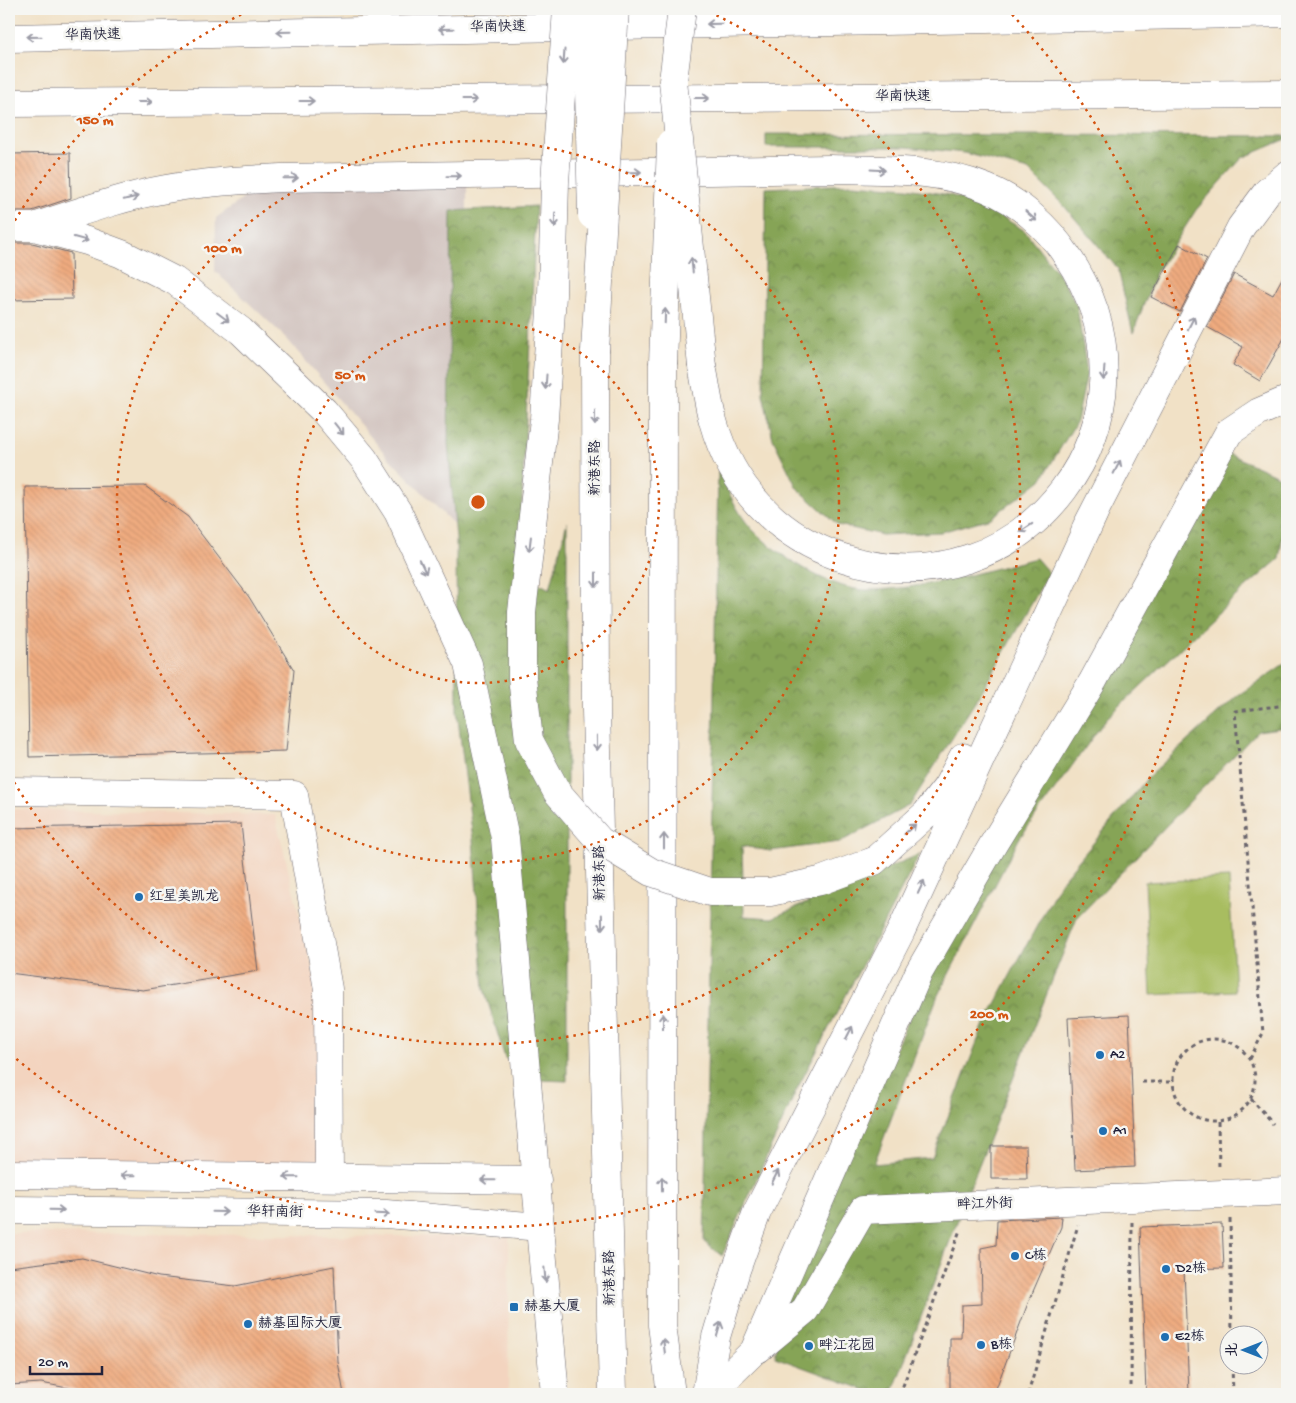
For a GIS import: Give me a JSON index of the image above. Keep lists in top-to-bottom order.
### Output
{
  "streets": {
    "main road": [
      "华南快速",
      "新港东路",
      "畔江外街",
      "华轩南街"
    ]
  },
  "places": {
    "other": [
      "红星美凯龙",
      "A2",
      "A1",
      "C栋",
      "D2栋",
      "赫基国际大厦",
      "E2栋",
      "B栋",
      "畔江花园"
    ],
    "transit": ["赫基大厦"]
  },
  "scale_bar": "20 m",
  "north": "left",
  "rings": [
    "150 m",
    "100 m",
    "50 m",
    "200 m"
  ]
}
